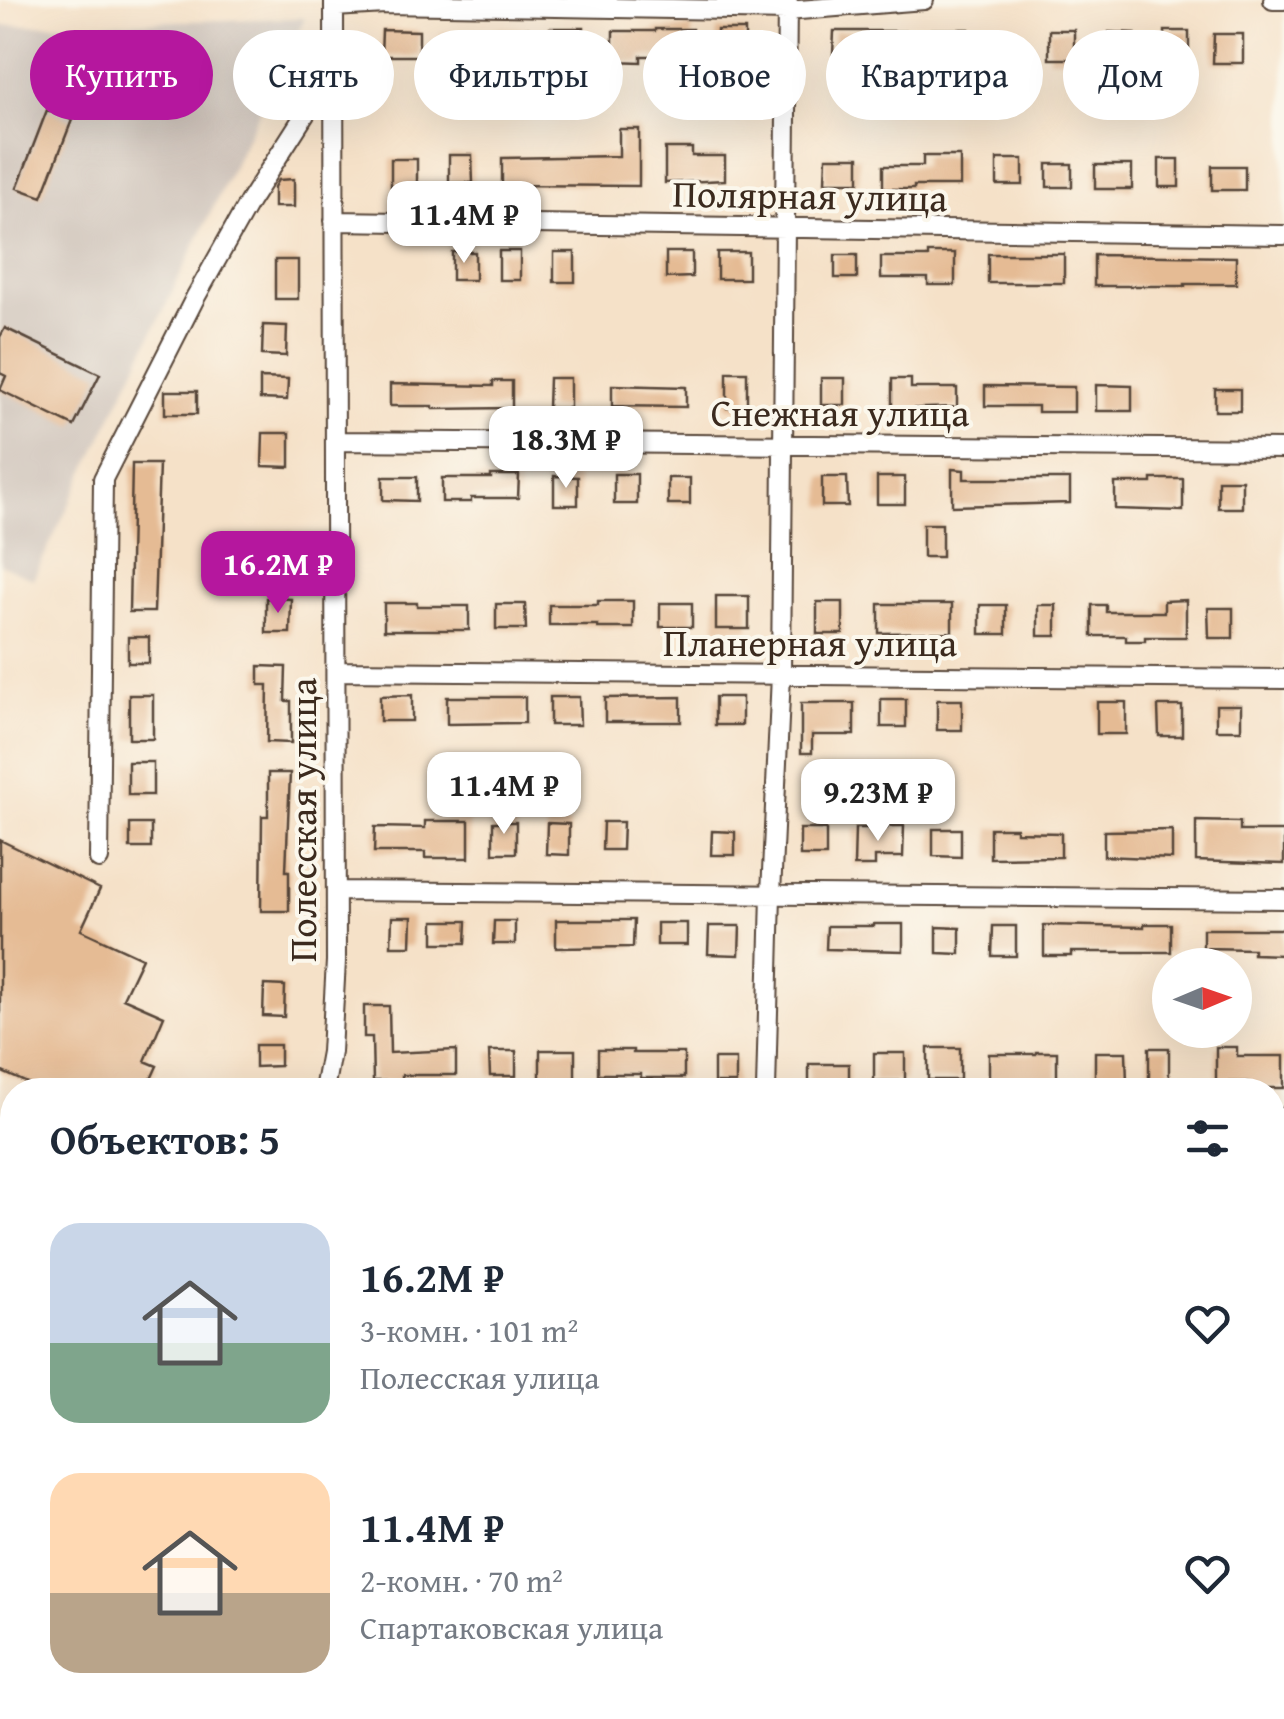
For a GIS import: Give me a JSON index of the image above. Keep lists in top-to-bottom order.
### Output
{
  "streets": {
    "street": [
      "Полярная улица",
      "Снежная улица",
      "Планерная улица",
      "Полесская улица"
    ]
  },
  "crossings": [
    ["Полярная улица", "Полесская улица"],
    ["Снежная улица", "Полесская улица"],
    ["Планерная улица", "Полесская улица"]
  ],
  "north": "right",
  "page": {
    "chip": [
      "Купить",
      "Снять",
      "Фильтры",
      "Новое",
      "Квартира",
      "Дом"
    ],
    "price": [
      "11.4M ₽",
      "18.3M ₽",
      "16.2M ₽",
      "11.4M ₽",
      "9.23M ₽"
    ],
    "heading": "Объектов: 5",
    "list": [
      {
        "name": "16.2M ₽",
        "note": "3-комн. · 101 m² · Полесская улица"
      },
      {
        "name": "11.4M ₽",
        "note": "2-комн. · 70 m² · Спартаковская улица"
      }
    ]
  }
}
